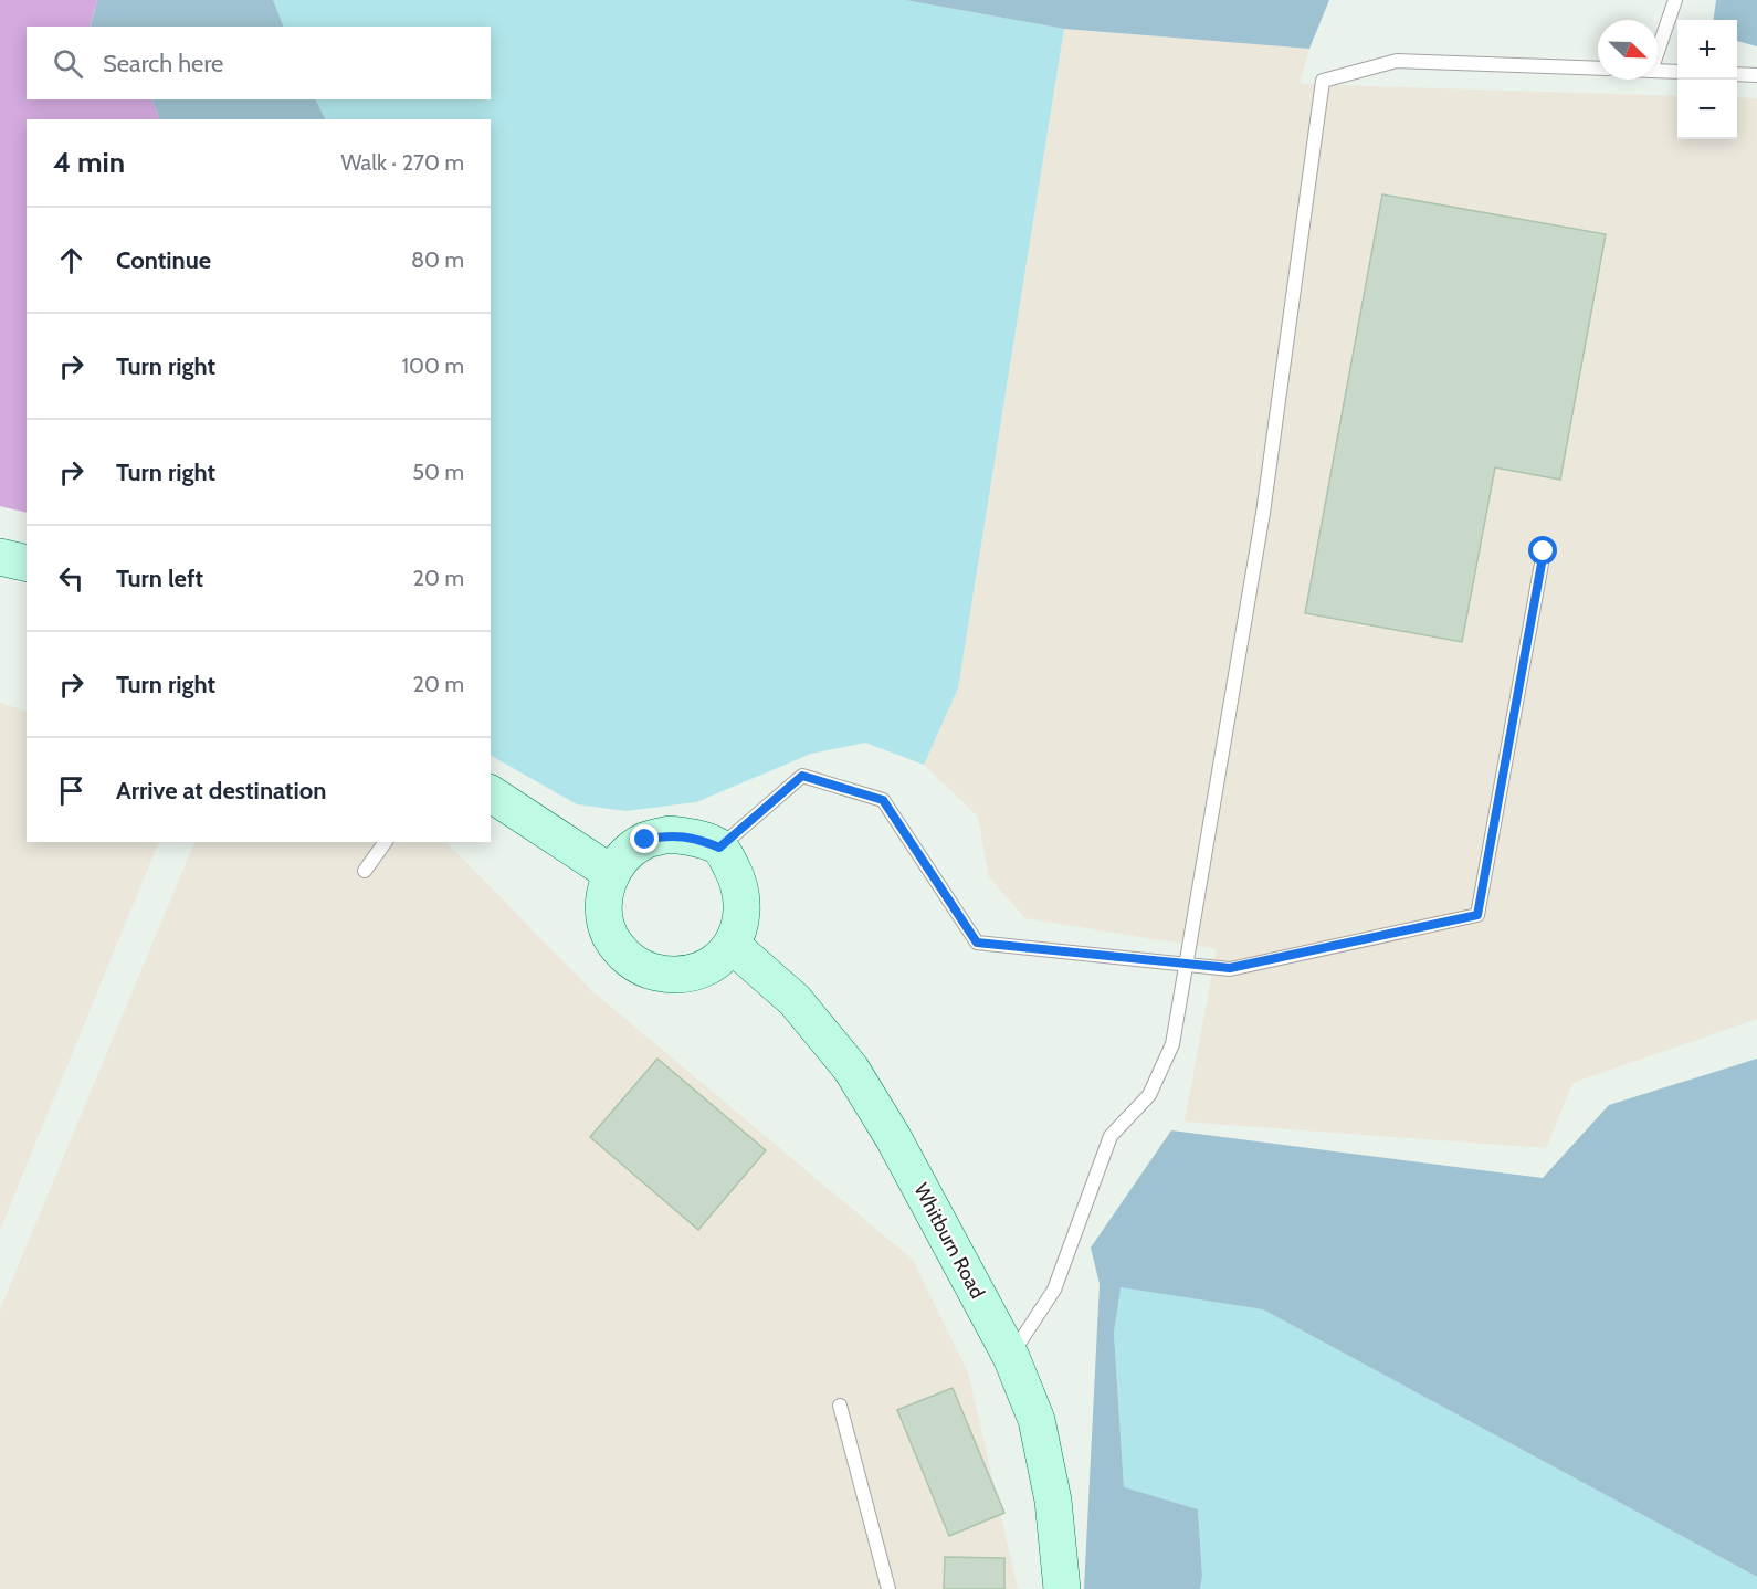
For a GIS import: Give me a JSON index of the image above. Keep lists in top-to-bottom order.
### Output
{
  "streets": {
    "main road": ["Whitburn Road"]
  },
  "north": "bottom right",
  "page": {
    "map_buttons": ["+", "−"],
    "search": "Search here",
    "heading": ["4 min", "Walk · 270 m"],
    "list": [
      ["Continue", "80 m"],
      ["Turn right", "100 m"],
      ["Turn right", "50 m"],
      ["Turn left", "20 m"],
      ["Turn right", "20 m"],
      "Arrive at destination"
    ]
  }
}
